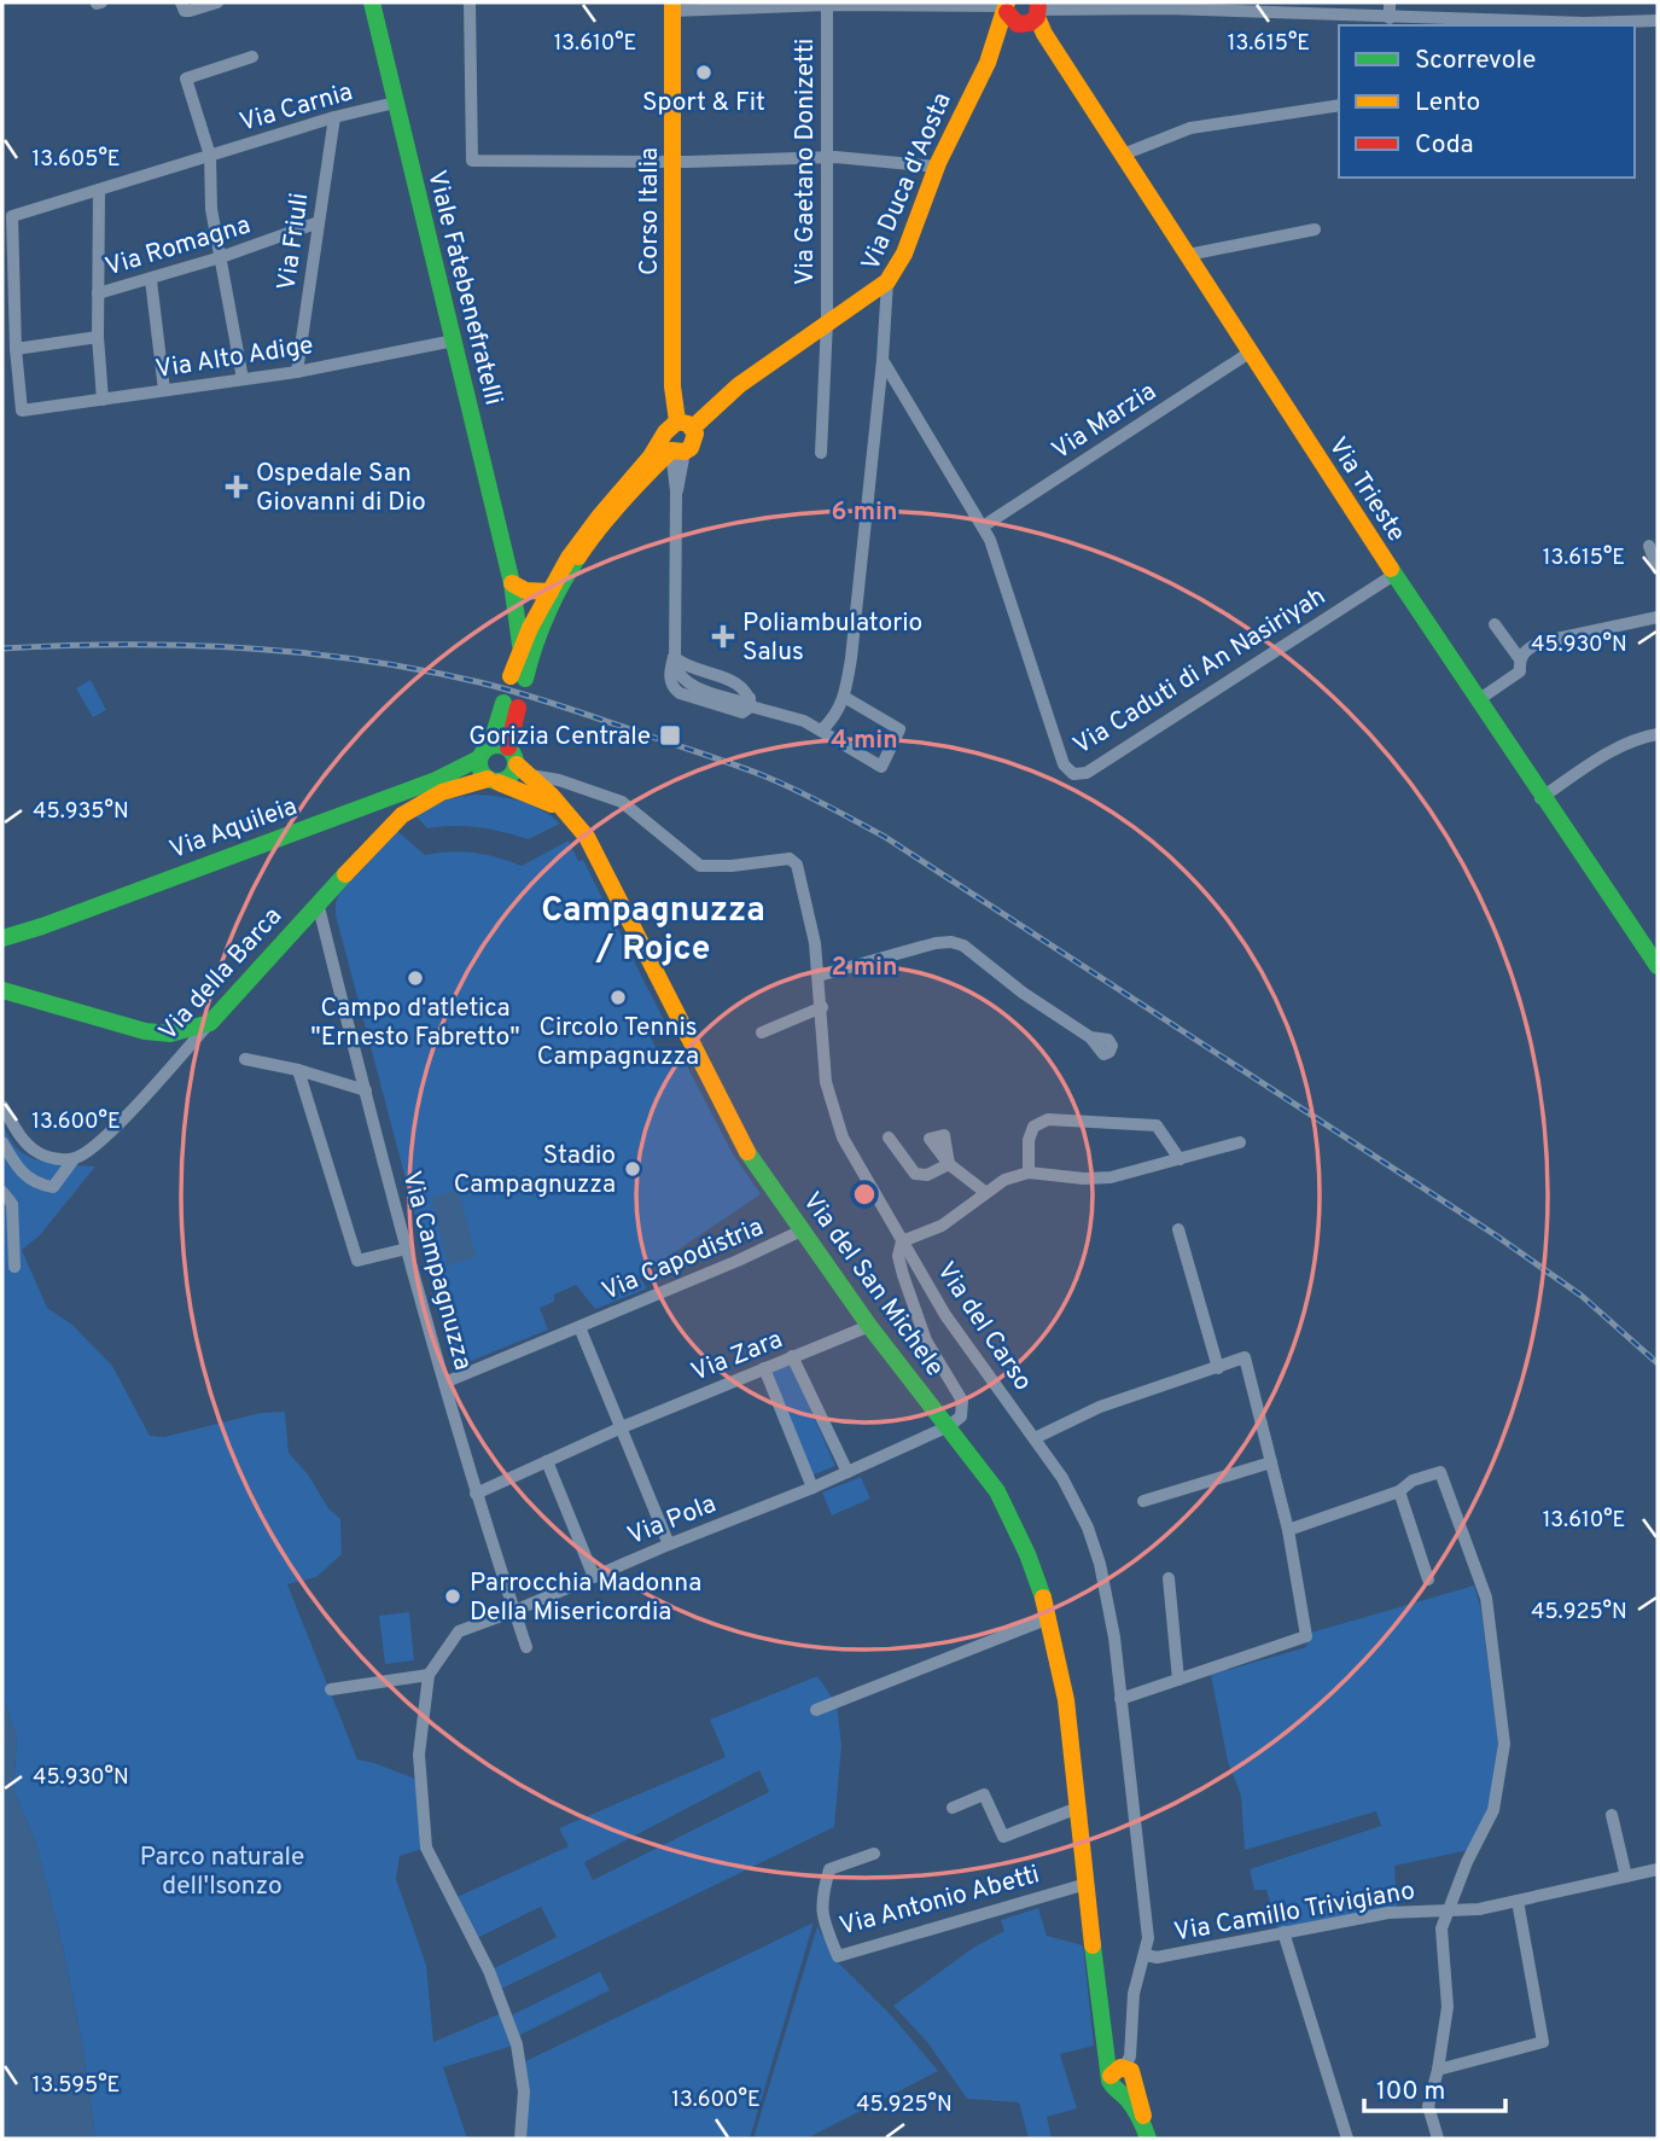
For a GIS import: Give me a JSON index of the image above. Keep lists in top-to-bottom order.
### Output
{
  "streets": {
    "main road": [
      "Via Duca d'Aosta",
      "Corso Italia",
      "Viale Fatebenefratelli",
      "Via Trieste",
      "Via Aquileia",
      "Via della Barca",
      "Via del San Michele"
    ],
    "street": [
      "Via Carnia",
      "Via Gaetano Donizetti",
      "Via Friuli",
      "Via Romagna",
      "Via Alto Adige",
      "Via Marzia",
      "Via Caduti di An Nasiriyah",
      "Via Capodistria",
      "Via Campagnuzza",
      "Via del Carso",
      "Via Zara",
      "Via Pola",
      "Via Antonio Abetti",
      "Via Camillo Trivigiano"
    ]
  },
  "crossings": [
    ["Via Carnia", "Via Friuli"],
    ["Via Carnia", "Viale Fatebenefratelli"],
    ["Via Carnia", "Via Alto Adige"],
    ["Via Duca d'Aosta", "Via Trieste"],
    ["Via Duca d'Aosta", "Via Caduti di An Nasiriyah"],
    ["Via Friuli", "Via Romagna"],
    ["Via Friuli", "Via Alto Adige"],
    ["Viale Fatebenefratelli", "Via Alto Adige"],
    ["Via Marzia", "Via Trieste"],
    ["Via Marzia", "Via Caduti di An Nasiriyah"],
    ["Via Trieste", "Via Caduti di An Nasiriyah"],
    ["Via Aquileia", "Via del San Michele"],
    ["Via della Barca", "Via Campagnuzza"],
    ["Via della Barca", "Via del San Michele"],
    ["Via Capodistria", "Via Campagnuzza"],
    ["Via Capodistria", "Via del San Michele"],
    ["Via Capodistria", "Via Zara"],
    ["Via Campagnuzza", "Via Zara"],
    ["Via Campagnuzza", "Via Pola"],
    ["Via del San Michele", "Via del Carso"],
    ["Via del San Michele", "Via Zara"],
    ["Via del San Michele", "Via Pola"],
    ["Via del San Michele", "Via Antonio Abetti"],
    ["Via del Carso", "Via Camillo Trivigiano"]
  ],
  "districts": ["Campagnuzza / Rojce"],
  "parks": ["Parco naturale dell'Isonzo"],
  "places": {
    "other": [
      "Sport & Fit",
      "Campo d'atletica \"Ernesto Fabretto\"",
      "Circolo Tennis Campagnuzza",
      "Stadio Campagnuzza",
      "Parrocchia Madonna Della Misericordia"
    ],
    "health": ["Ospedale San Giovanni di Dio", "Poliambulatorio Salus"],
    "transit": ["Gorizia Centrale"]
  },
  "legend": ["Scorrevole", "Lento", "Coda"],
  "scale_bar": "100 m",
  "coordinates": [
    "13.615°E",
    "13.610°E",
    "13.605°E",
    "45.930°N",
    "45.935°N",
    "13.600°E",
    "45.925°N",
    "13.595°E"
  ],
  "rings": ["6 min", "4 min", "2 min"]
}
